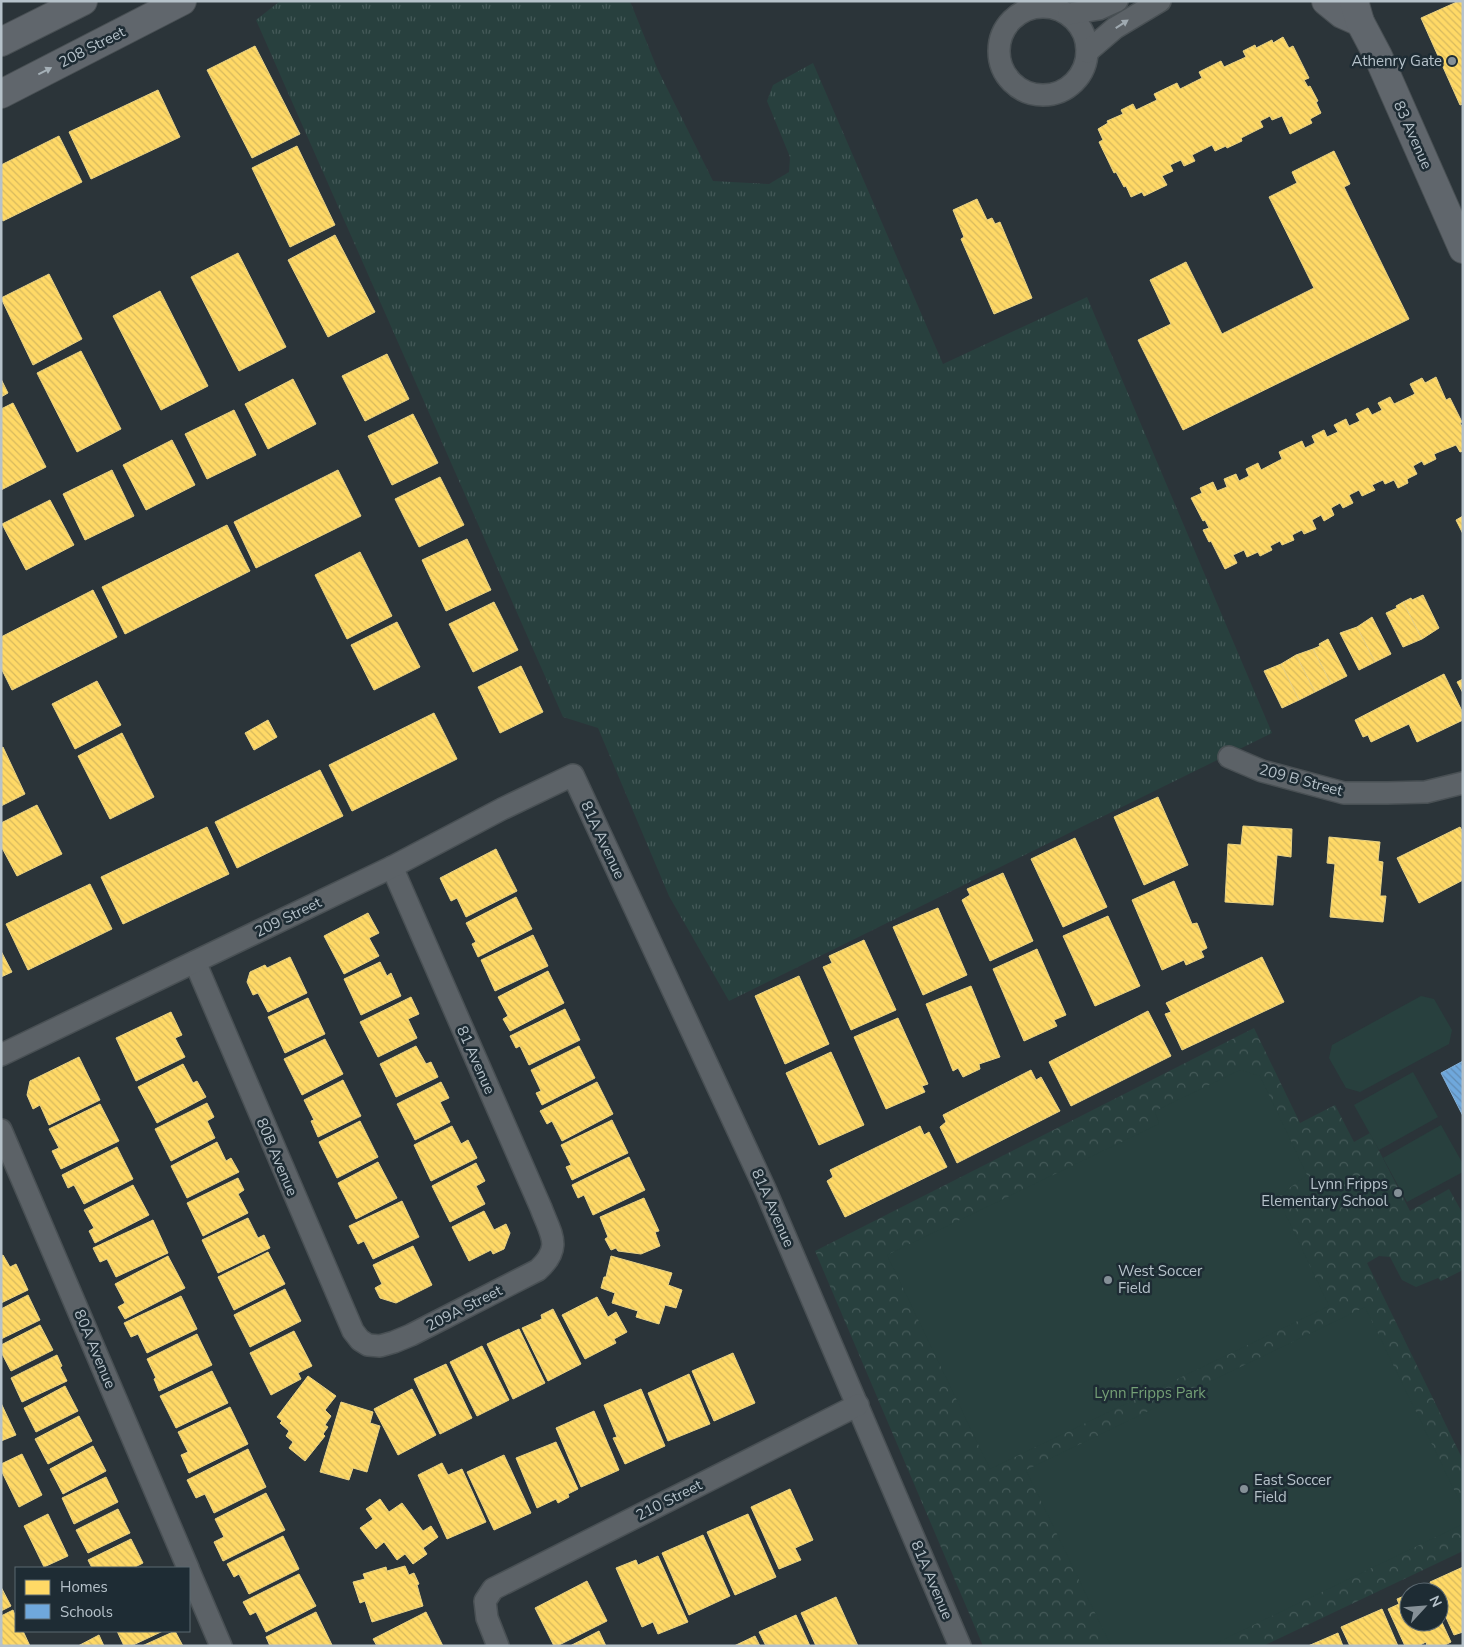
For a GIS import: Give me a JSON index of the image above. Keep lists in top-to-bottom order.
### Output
{
  "streets": {
    "main road": ["208 Street", "83 Avenue"],
    "street": [
      "209 B Street",
      "81A Avenue",
      "209 Street",
      "81 Avenue",
      "80B Avenue",
      "209A Street",
      "80A Avenue",
      "210 Street"
    ]
  },
  "crossings": [
    ["81A Avenue", "209 Street"],
    ["81A Avenue", "210 Street"],
    ["209 Street", "81 Avenue"],
    ["209 Street", "80B Avenue"],
    ["81 Avenue", "209A Street"],
    ["80B Avenue", "209A Street"]
  ],
  "parks": ["Lynn Fripps Park"],
  "places": [
    "Athenry Gate",
    "Lynn Fripps Elementary School",
    "West Soccer Field",
    "East Soccer Field"
  ],
  "legend": ["Homes", "Schools"],
  "north": "top right"
}
